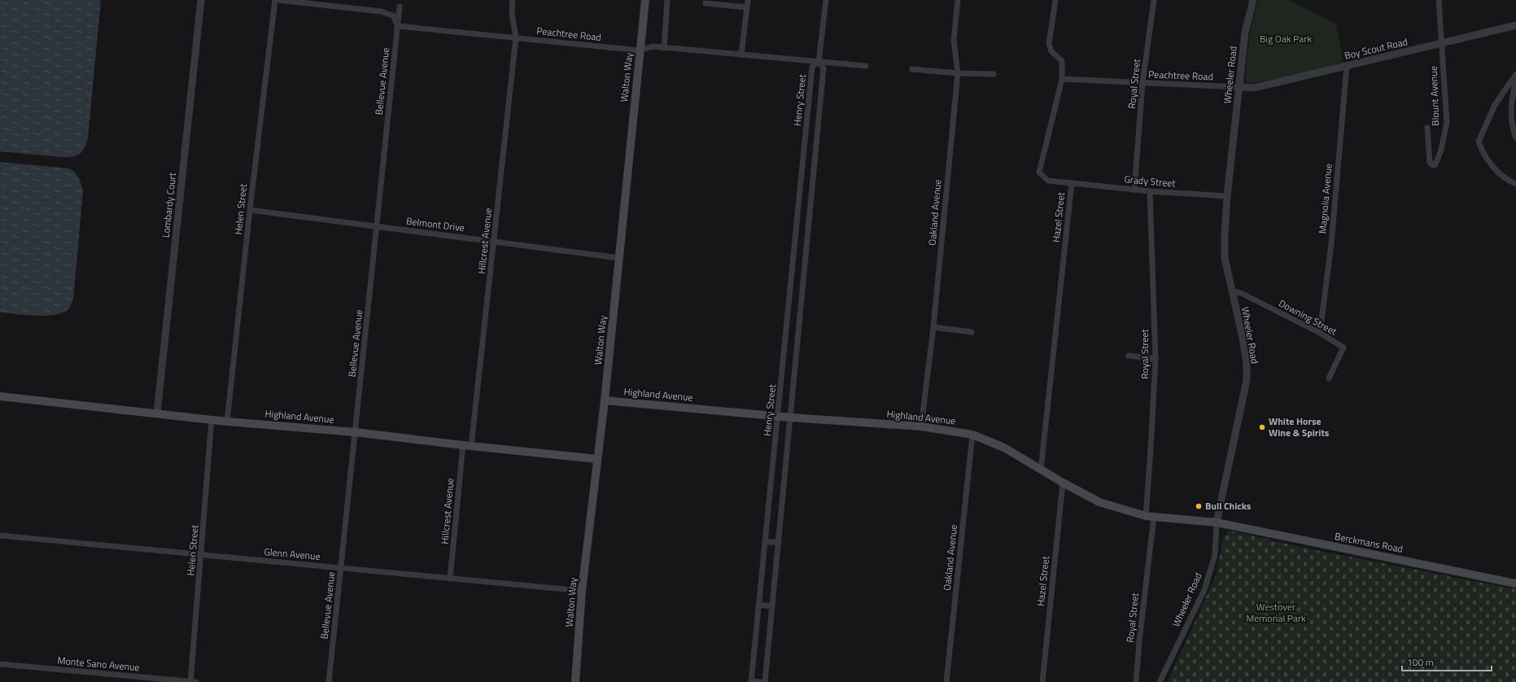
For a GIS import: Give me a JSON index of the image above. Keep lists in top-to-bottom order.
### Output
{
  "streets": {
    "main road": ["Walton Way", "Highland Avenue", "Berckmans Road"],
    "street": [
      "Peachtree Road",
      "Boy Scout Road",
      "Wheeler Road",
      "Bellevue Avenue",
      "Royal Street",
      "Blount Avenue",
      "Henry Street",
      "Grady Street",
      "Magnolia Avenue",
      "Lombardy Court",
      "Helen Street",
      "Oakland Avenue",
      "Hazel Street",
      "Belmont Drive",
      "Hillcrest Avenue",
      "Downing Street",
      "Glenn Avenue",
      "Monte Sano Avenue"
    ]
  },
  "crossings": [
    ["Peachtree Road", "Boy Scout Road"],
    ["Peachtree Road", "Wheeler Road"],
    ["Peachtree Road", "Walton Way"],
    ["Peachtree Road", "Bellevue Avenue"],
    ["Peachtree Road", "Royal Street"],
    ["Peachtree Road", "Henry Street"],
    ["Peachtree Road", "Hazel Street"],
    ["Peachtree Road", "Hillcrest Avenue"],
    ["Boy Scout Road", "Wheeler Road"],
    ["Boy Scout Road", "Blount Avenue"],
    ["Boy Scout Road", "Magnolia Avenue"],
    ["Wheeler Road", "Grady Street"],
    ["Wheeler Road", "Downing Street"],
    ["Wheeler Road", "Highland Avenue"],
    ["Wheeler Road", "Berckmans Road"],
    ["Walton Way", "Belmont Drive"],
    ["Walton Way", "Highland Avenue"],
    ["Walton Way", "Glenn Avenue"],
    ["Bellevue Avenue", "Belmont Drive"],
    ["Bellevue Avenue", "Highland Avenue"],
    ["Bellevue Avenue", "Glenn Avenue"],
    ["Royal Street", "Grady Street"],
    ["Royal Street", "Highland Avenue"],
    ["Henry Street", "Highland Avenue"],
    ["Grady Street", "Hazel Street"],
    ["Magnolia Avenue", "Downing Street"],
    ["Lombardy Court", "Highland Avenue"],
    ["Helen Street", "Belmont Drive"],
    ["Helen Street", "Highland Avenue"],
    ["Helen Street", "Glenn Avenue"],
    ["Helen Street", "Monte Sano Avenue"],
    ["Oakland Avenue", "Highland Avenue"],
    ["Hazel Street", "Highland Avenue"],
    ["Belmont Drive", "Hillcrest Avenue"],
    ["Hillcrest Avenue", "Highland Avenue"],
    ["Hillcrest Avenue", "Glenn Avenue"],
    ["Highland Avenue", "Berckmans Road"]
  ],
  "parks": ["Big Oak Park", "Westover Memorial Park"],
  "places": ["White Horse Wine & Spirits", "Bull Chicks"],
  "scale_bar": "100 m"
}
